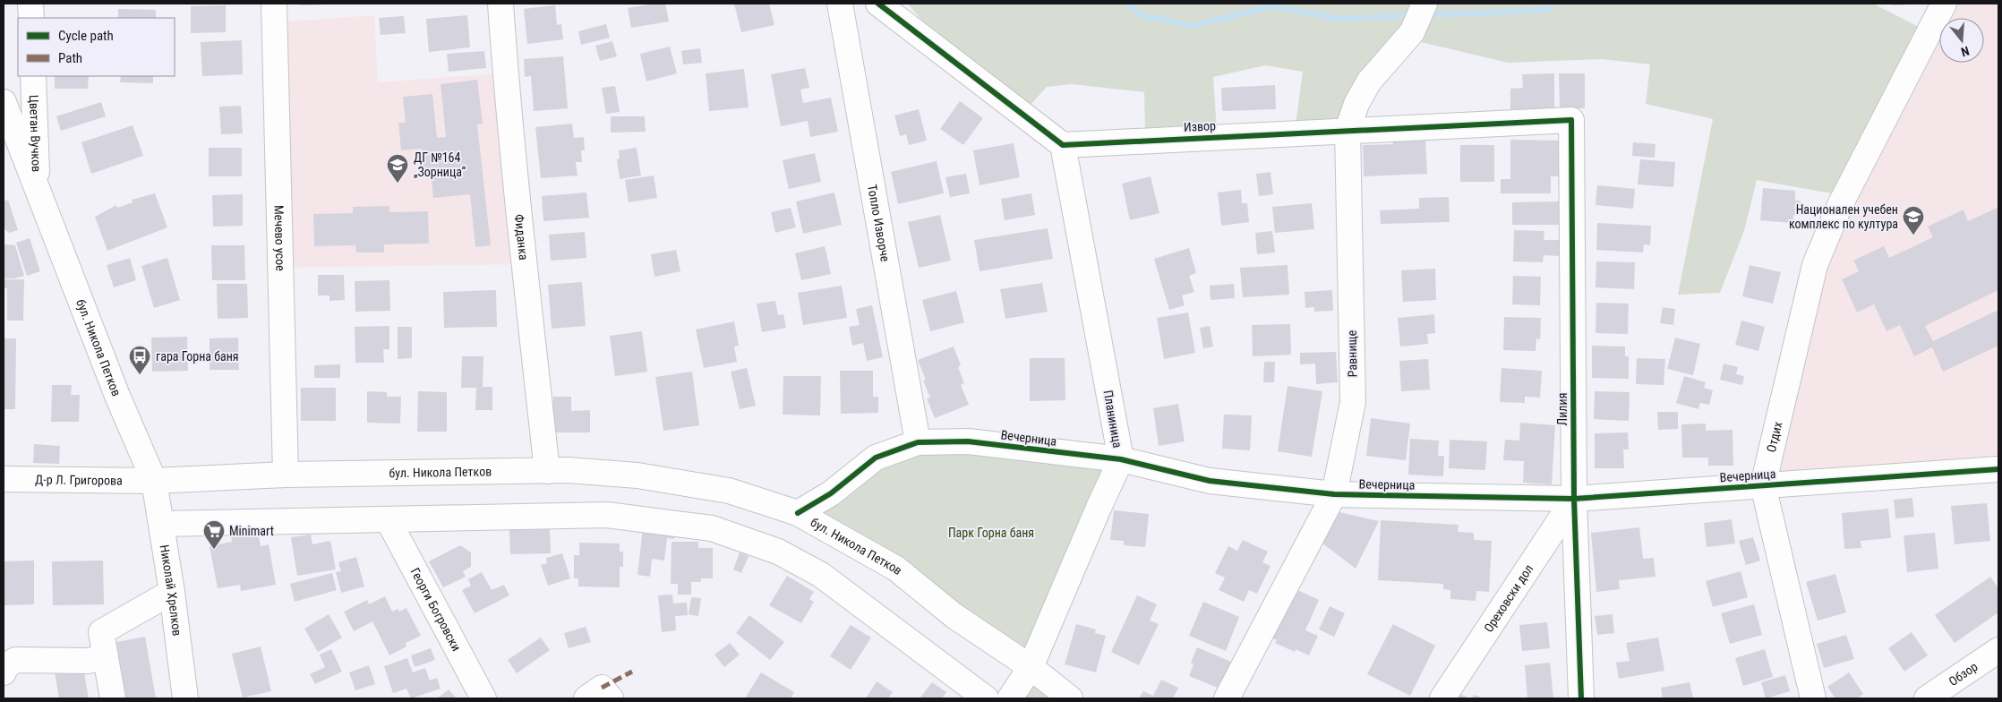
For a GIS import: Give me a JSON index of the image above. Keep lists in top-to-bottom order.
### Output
{
  "streets": {
    "street": [
      "Извор",
      "Цветан Вучков",
      "Топло Изворче",
      "Фиданка",
      "Мечево усое",
      "бул. Никола Петков",
      "Равнище",
      "Лилия",
      "Планиница",
      "Отдих",
      "Вечерница",
      "Д-р Л. Григорова",
      "Николай Хрелков",
      "Ореховски дол",
      "Георги Богровски",
      "Обзор"
    ]
  },
  "crossings": [
    ["Извор", "Равнище"],
    ["Извор", "Лилия"],
    ["Извор", "Планиница"],
    ["Цветан Вучков", "бул. Никола Петков"],
    ["Топло Изворче", "Вечерница"],
    ["Фиданка", "бул. Никола Петков"],
    ["Мечево усое", "бул. Никола Петков"],
    ["бул. Никола Петков", "Планиница"],
    ["бул. Никола Петков", "Вечерница"],
    ["бул. Никола Петков", "Д-р Л. Григорова"],
    ["бул. Никола Петков", "Николай Хрелков"],
    ["Равнище", "Вечерница"],
    ["Лилия", "Вечерница"],
    ["Лилия", "Ореховски дол"],
    ["Планиница", "Вечерница"],
    ["Отдих", "Вечерница"],
    ["Вечерница", "Ореховски дол"],
    ["Д-р Л. Григорова", "Николай Хрелков"]
  ],
  "parks": ["Парк Горна баня"],
  "places": {
    "school or university": ["ДГ №164 „Зорница“", "Национален учебен комплекс по култура"],
    "bus stop": ["гара Горна баня"],
    "supermarket": ["Minimart"]
  },
  "legend": ["Cycle path", "Path"],
  "north": "bottom"
}
